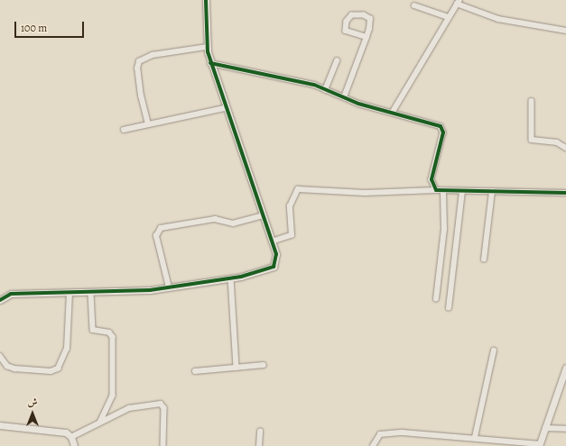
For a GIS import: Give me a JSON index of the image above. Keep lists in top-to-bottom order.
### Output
{
  "scale_bar": "100 m",
  "north": "top"
}
